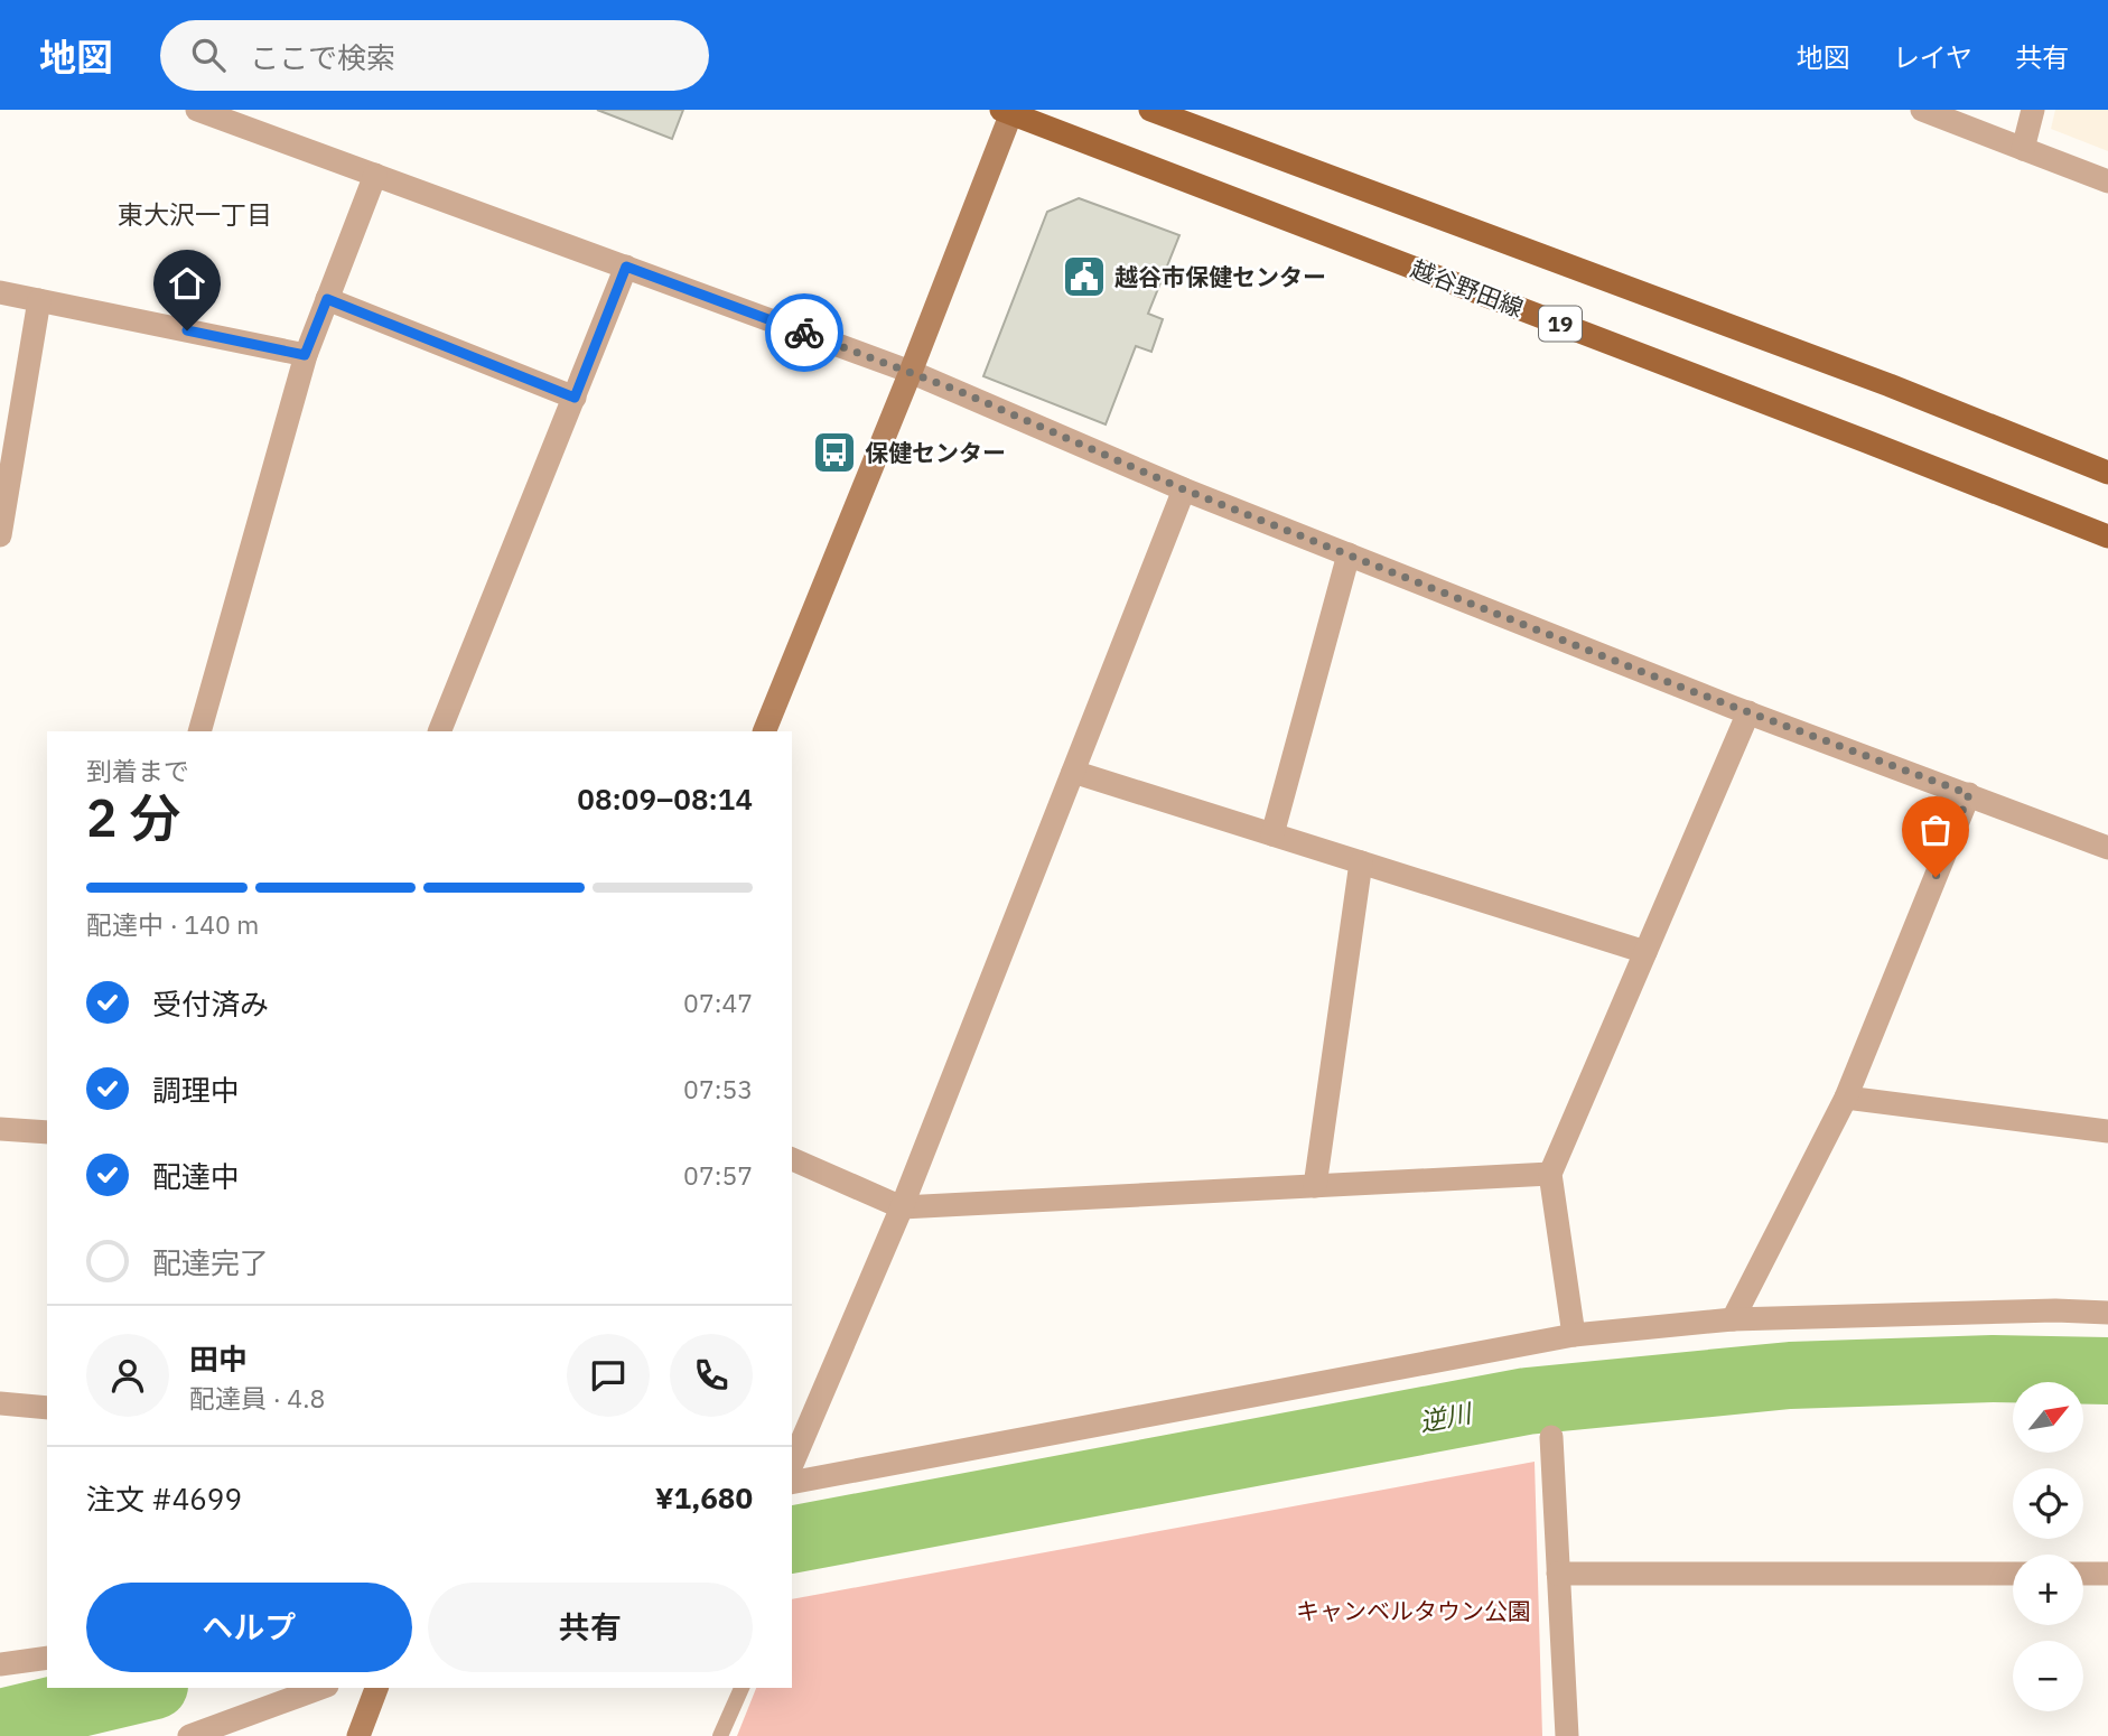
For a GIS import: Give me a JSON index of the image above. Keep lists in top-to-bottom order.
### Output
{
  "streets": {
    "main road": ["越谷野田線", "19"]
  },
  "districts": ["東大沢一丁目"],
  "water": ["逆川"],
  "parks": ["キャンベルタウン公園"],
  "places": {
    "public building": ["越谷市保健センター"],
    "bus stop": ["保健センター"]
  },
  "north": "top right",
  "page": {
    "header": "地図",
    "search": "ここで検索",
    "nav": ["地図", "レイヤ", "共有"],
    "heading": ["2 分", "到着まで", "08:09–08:14"],
    "panel": [
      "田中",
      "配達員 · 4.8",
      "注文 #4699",
      "¥1,680"
    ],
    "bar": "配達中 · 140 m",
    "list": [
      ["受付済み", "07:47"],
      ["調理中", "07:53"],
      ["配達中", "07:57"],
      "配達完了"
    ],
    "map_buttons": ["+", "−"],
    "buttons": ["ヘルプ", "共有"]
  }
}
